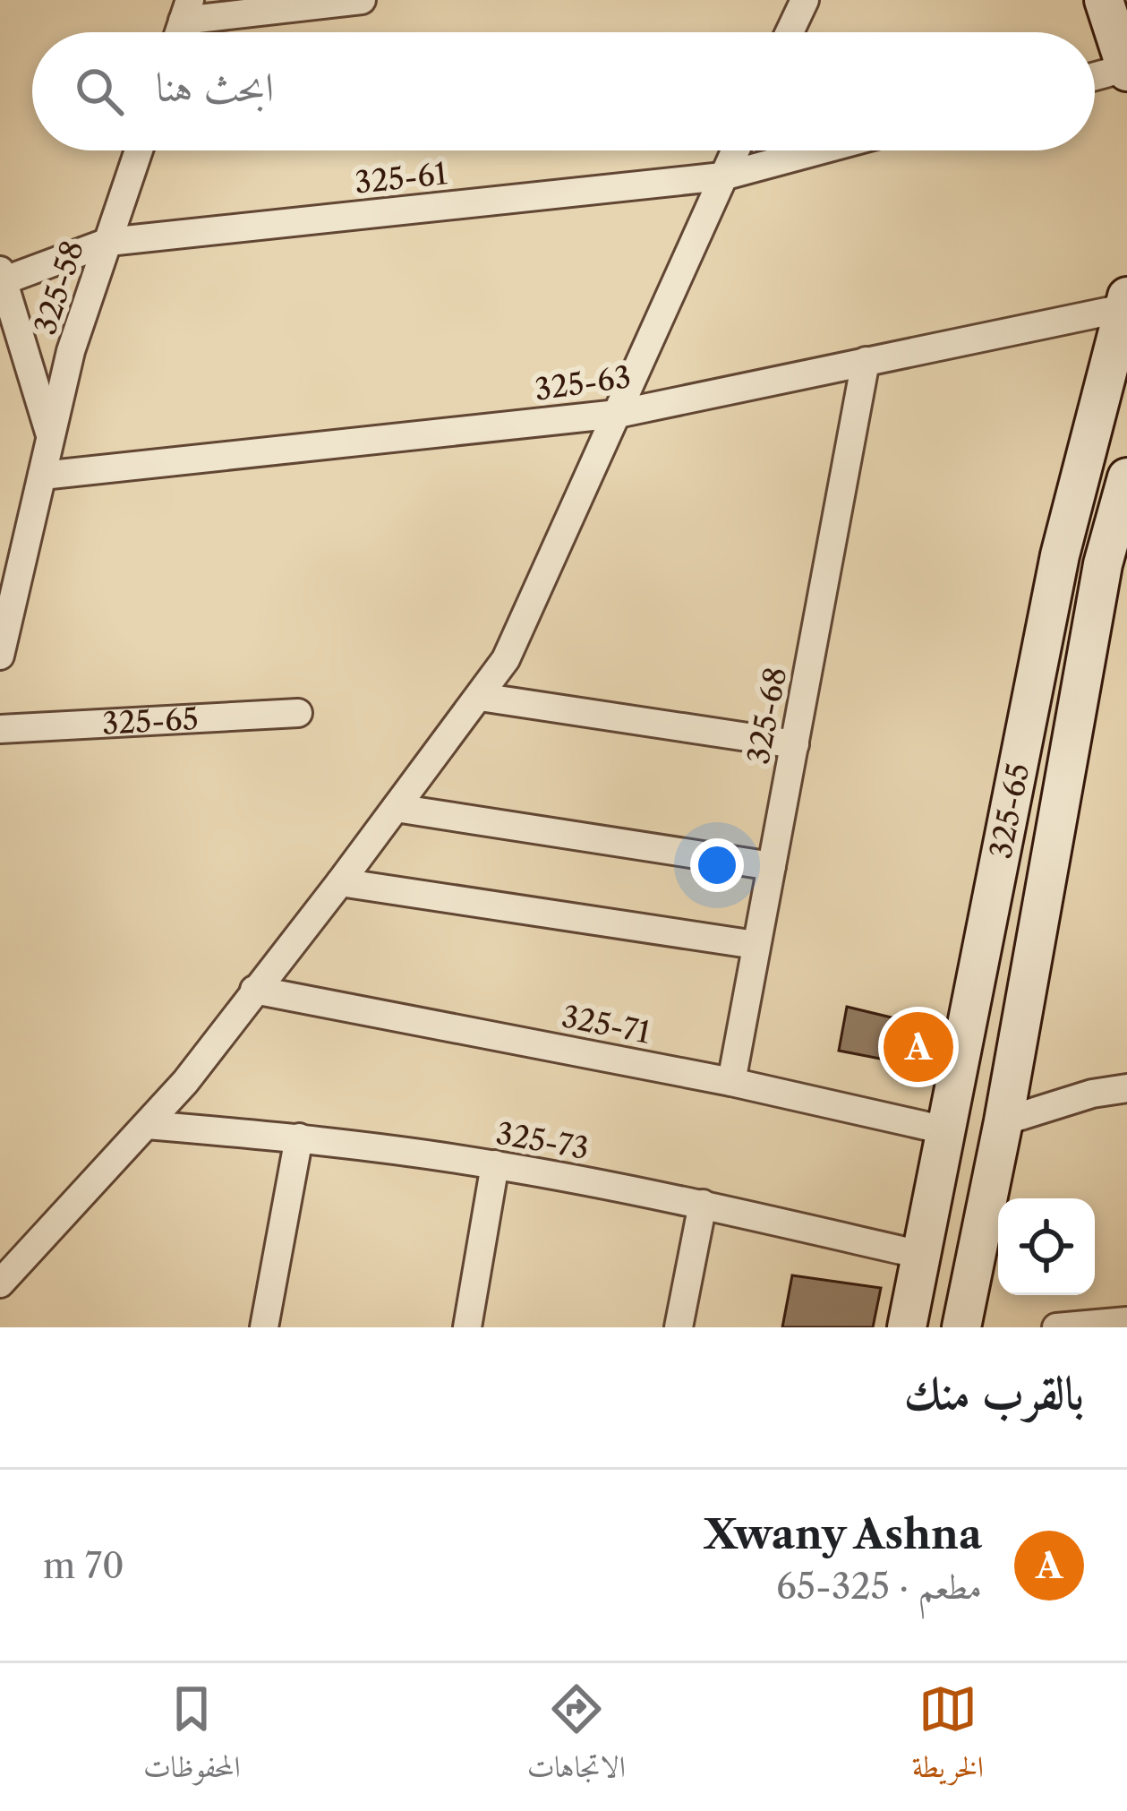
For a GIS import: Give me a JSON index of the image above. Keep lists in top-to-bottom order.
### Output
{
  "streets": {
    "street": [
      "325-61",
      "325-58",
      "325-63",
      "325-68",
      "325-65",
      "325-71",
      "325-73"
    ]
  },
  "crossings": [
    ["325-61", "325-58"],
    ["325-58", "325-63"],
    ["325-63", "325-68"],
    ["325-63", "325-65"],
    ["325-68", "325-71"],
    ["325-65", "325-71"],
    ["325-65", "325-73"]
  ],
  "page": {
    "search": "ابحث هنا",
    "pins": "A",
    "heading": "بالقرب منك",
    "list": [
      {
        "mark": "A",
        "name": "Xwany Ashna",
        "note": "مطعم · 325-65",
        "value": "70 m"
      }
    ],
    "nav": ["الخريطة", "الاتجاهات", "المحفوظات"]
  }
}
